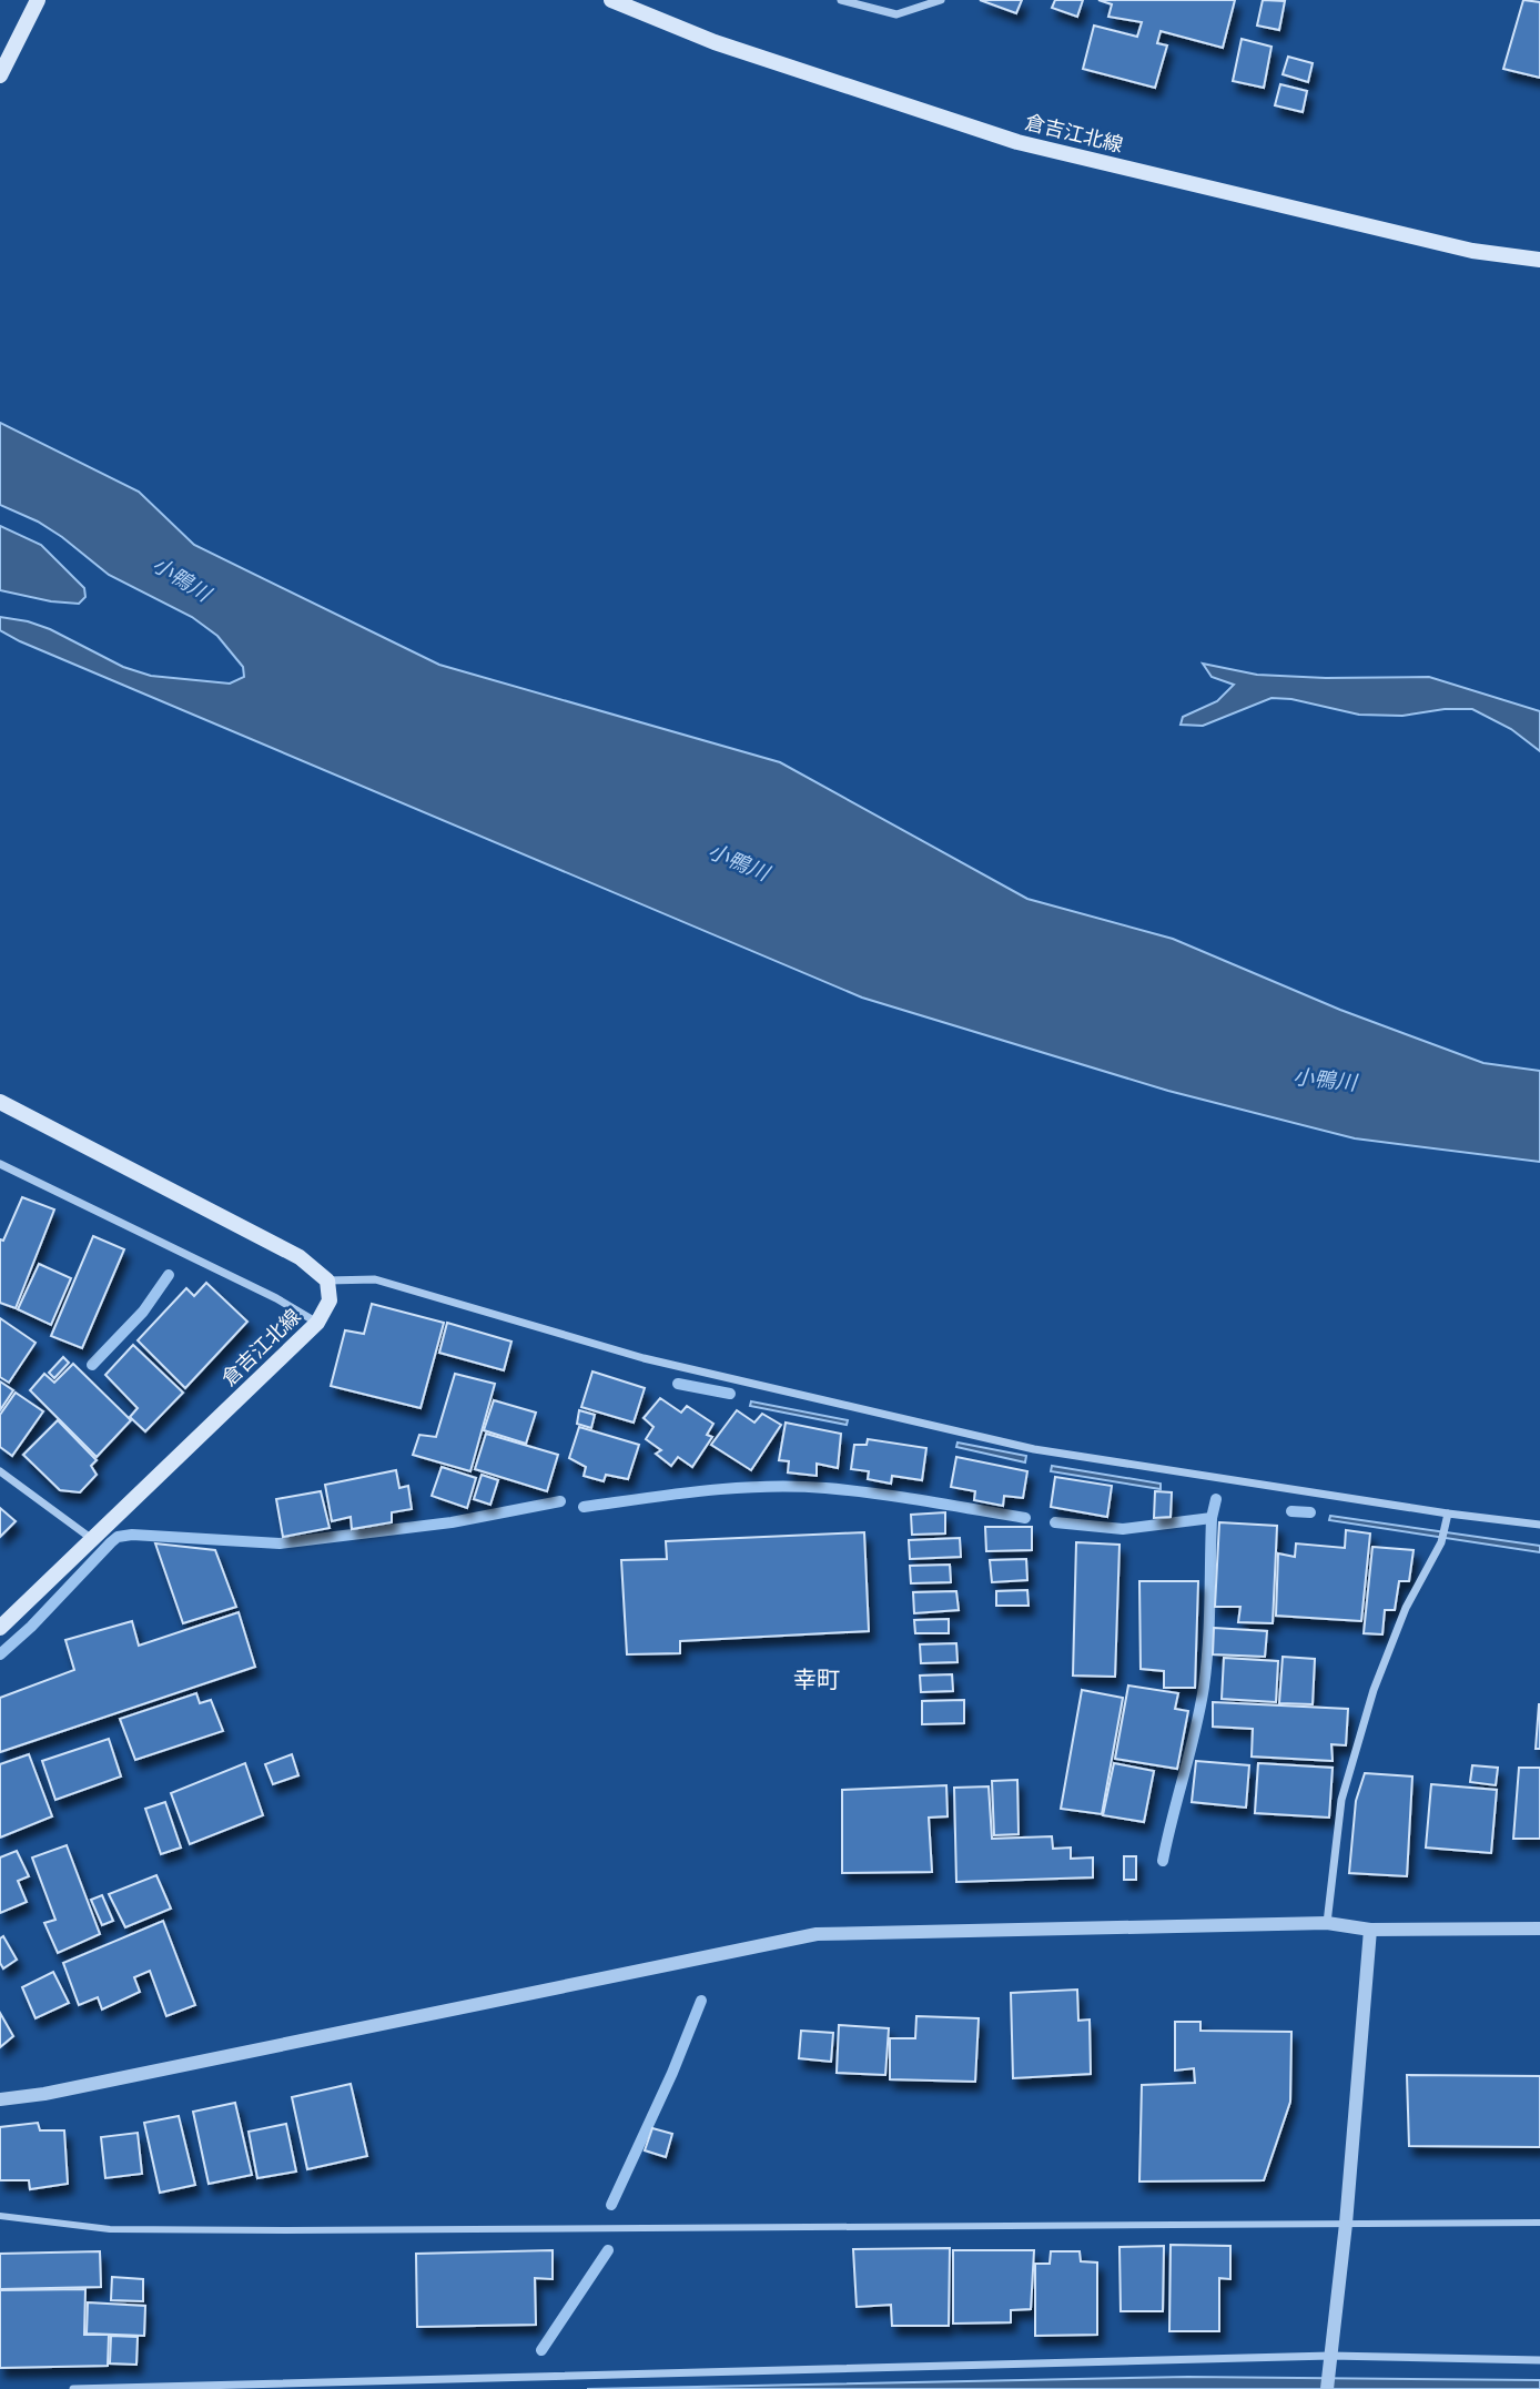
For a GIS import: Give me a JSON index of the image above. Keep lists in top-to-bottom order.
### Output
{
  "streets": {
    "main road": ["倉吉江北線"]
  },
  "districts": ["幸町"],
  "water": ["小鴨川"]
}
